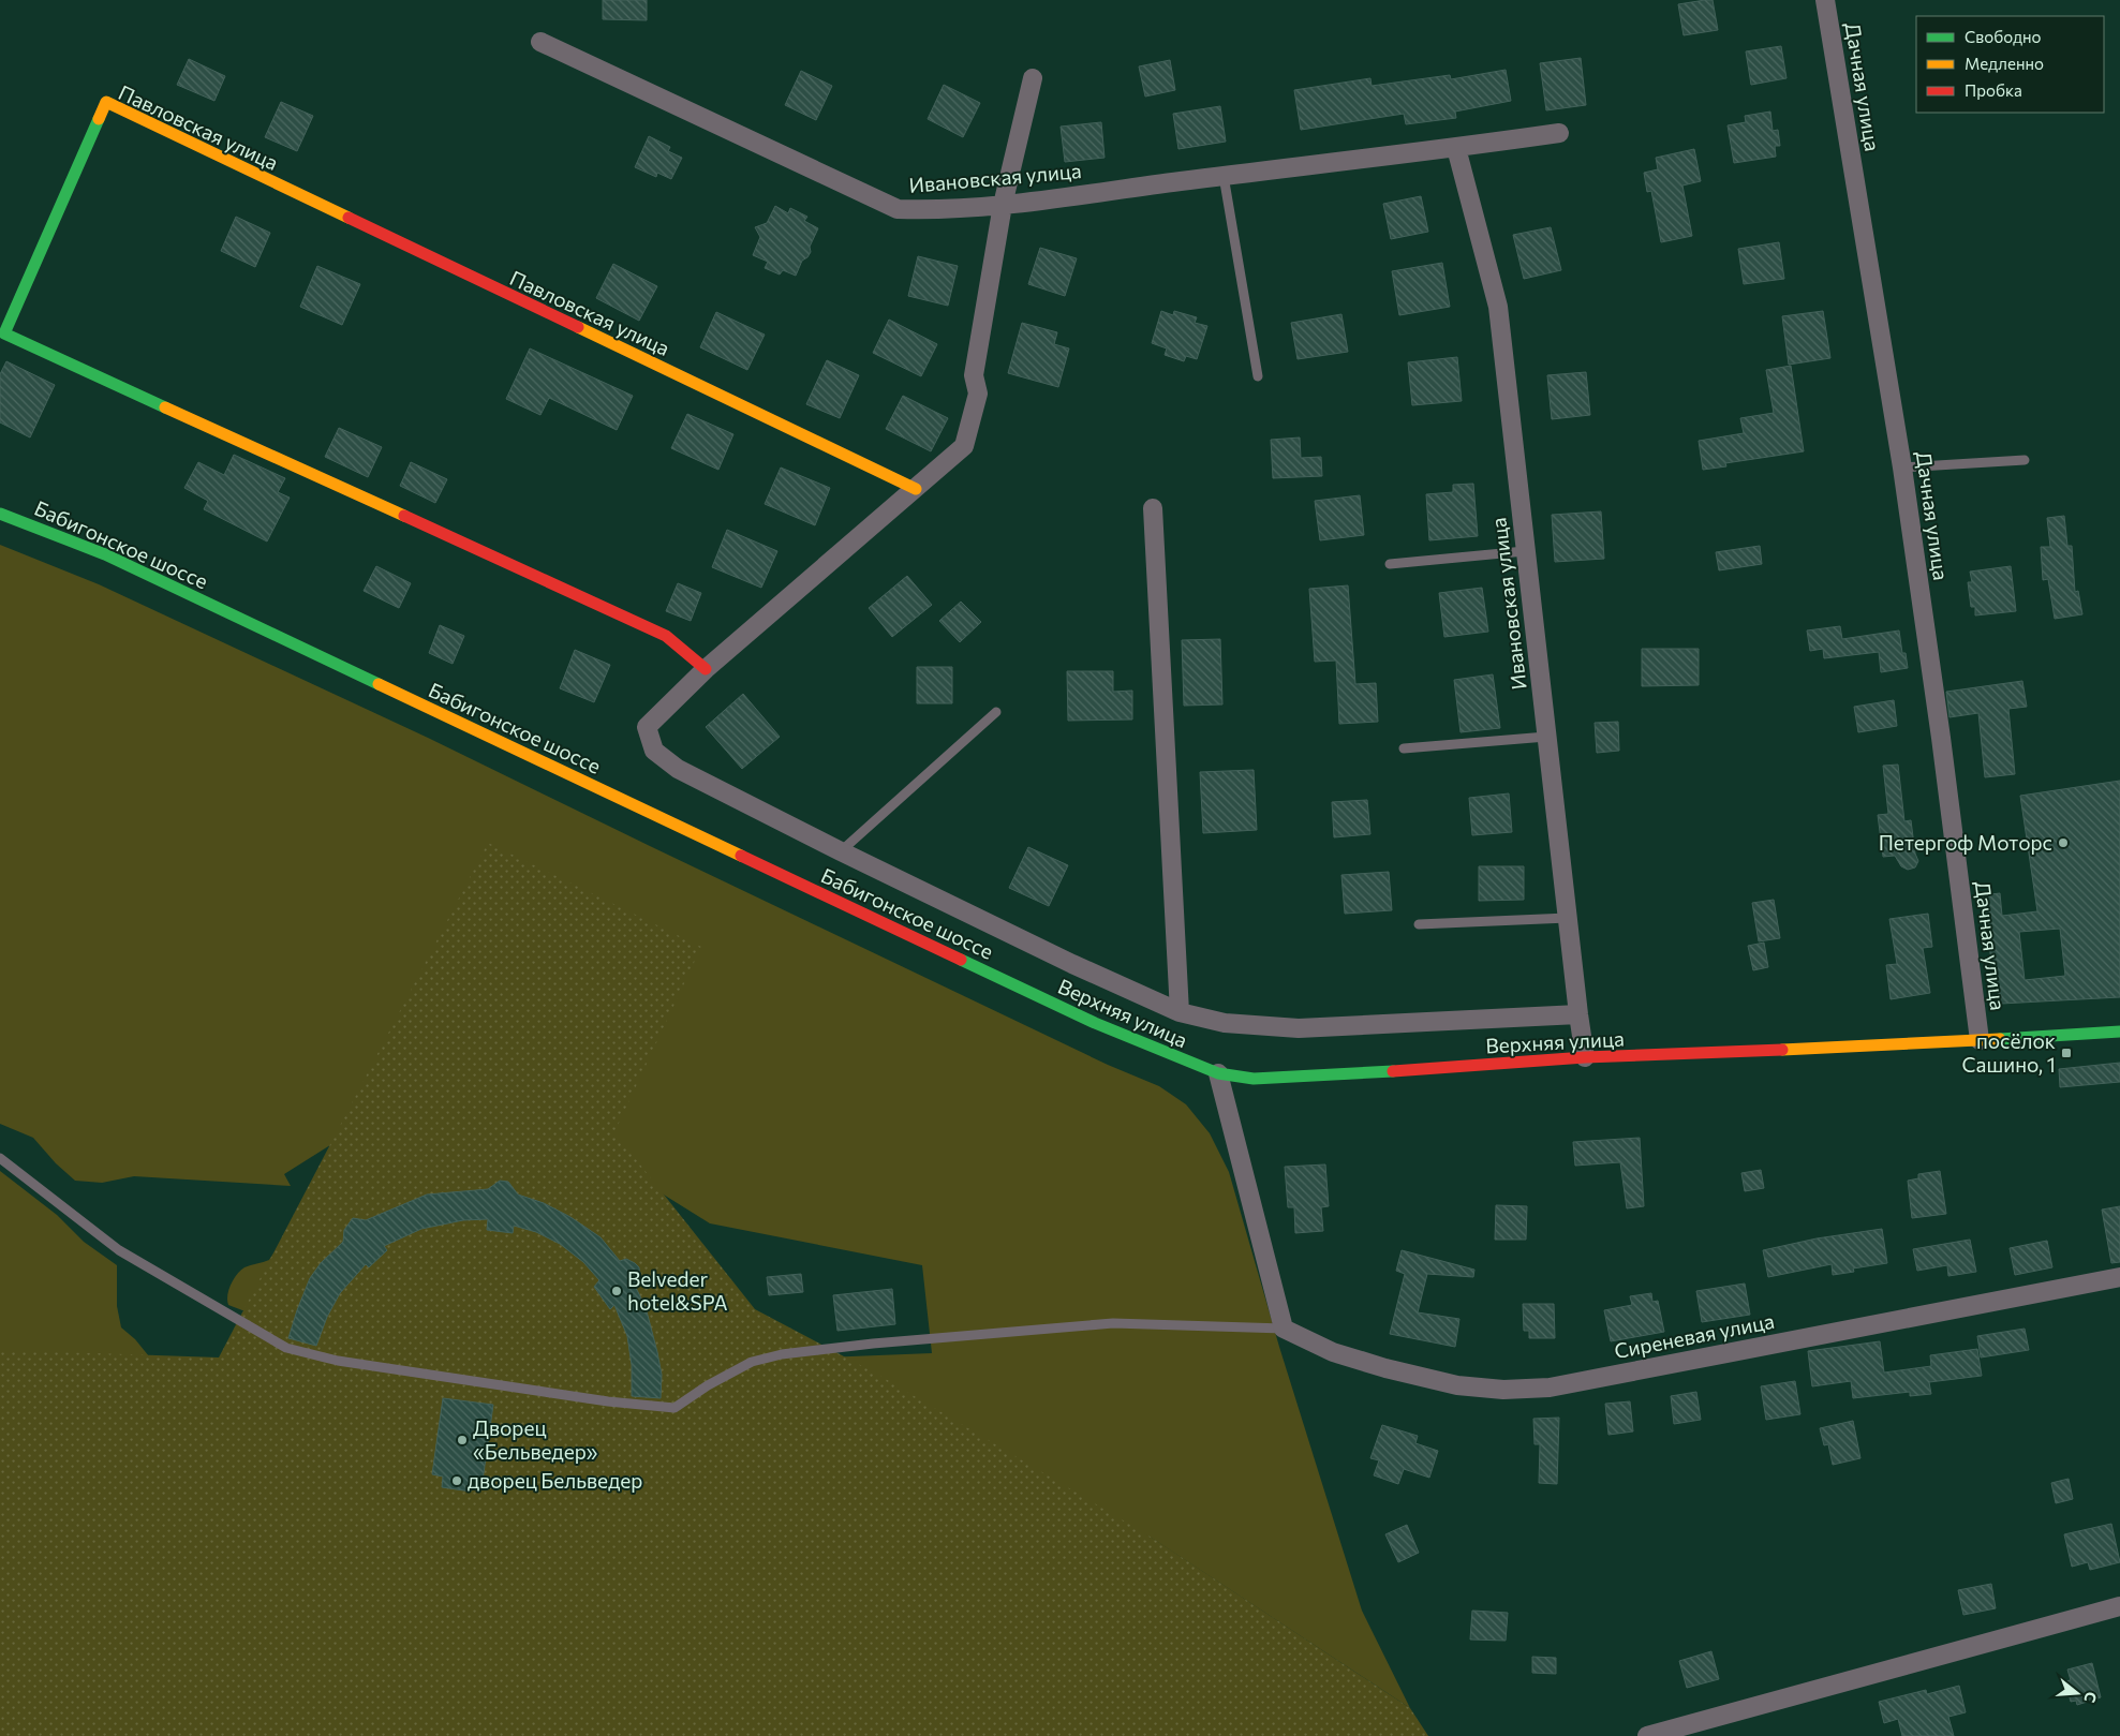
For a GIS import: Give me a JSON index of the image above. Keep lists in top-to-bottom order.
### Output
{
  "streets": {
    "street": [
      "Дачная улица",
      "Павловская улица",
      "Ивановская улица",
      "Бабигонское шоссе",
      "Верхняя улица",
      "Сиреневая улица"
    ]
  },
  "crossings": [
    ["Дачная улица", "Верхняя улица"],
    ["Ивановская улица", "Верхняя улица"],
    ["Бабигонское шоссе", "Верхняя улица"]
  ],
  "places": {
    "other": [
      "Петергоф Моторс",
      "Belveder hotel&SPA",
      "Дворец «Бельведер»",
      "дворец Бельведер"
    ],
    "transit": ["посёлок Сашино, 1"]
  },
  "legend": ["Свободно", "Медленно", "Пробка"],
  "north": "right"
}
